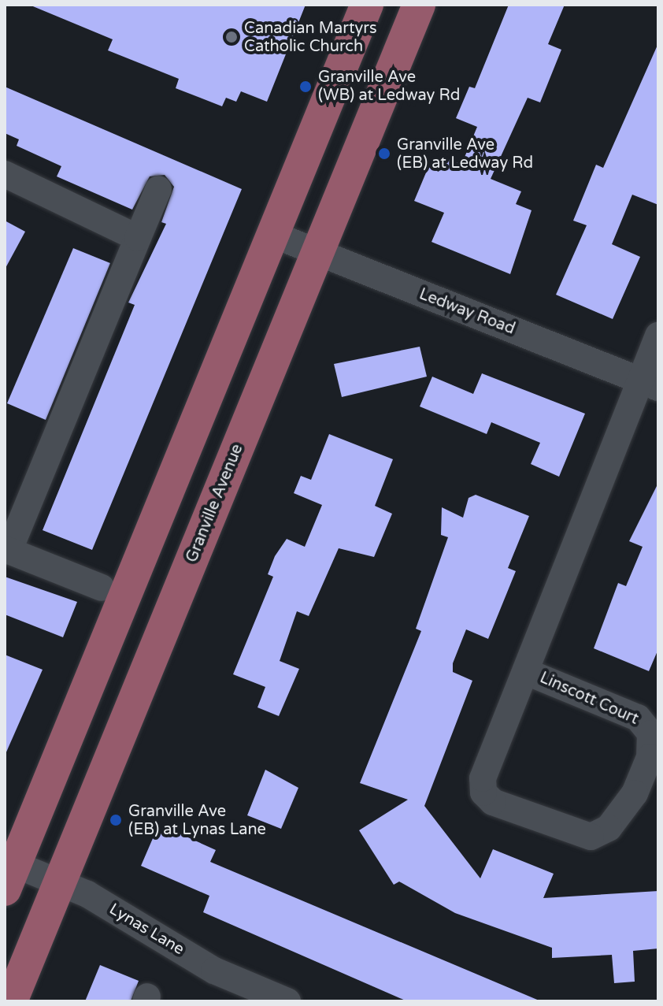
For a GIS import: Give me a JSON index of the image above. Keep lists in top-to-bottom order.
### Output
{
  "streets": {
    "main road": ["Granville Avenue"],
    "street": ["Ledway Road", "Linscott Court", "Lynas Lane"]
  },
  "crossings": [
    ["Ledway Road", "Granville Avenue"],
    ["Ledway Road", "Linscott Court"],
    ["Granville Avenue", "Lynas Lane"]
  ],
  "places": [
    "Canadian Martyrs Catholic Church",
    "Granville Ave (WB) at Ledway Rd",
    "Granville Ave (EB) at Ledway Rd",
    "Granville Ave (EB) at Lynas Lane"
  ]
}
